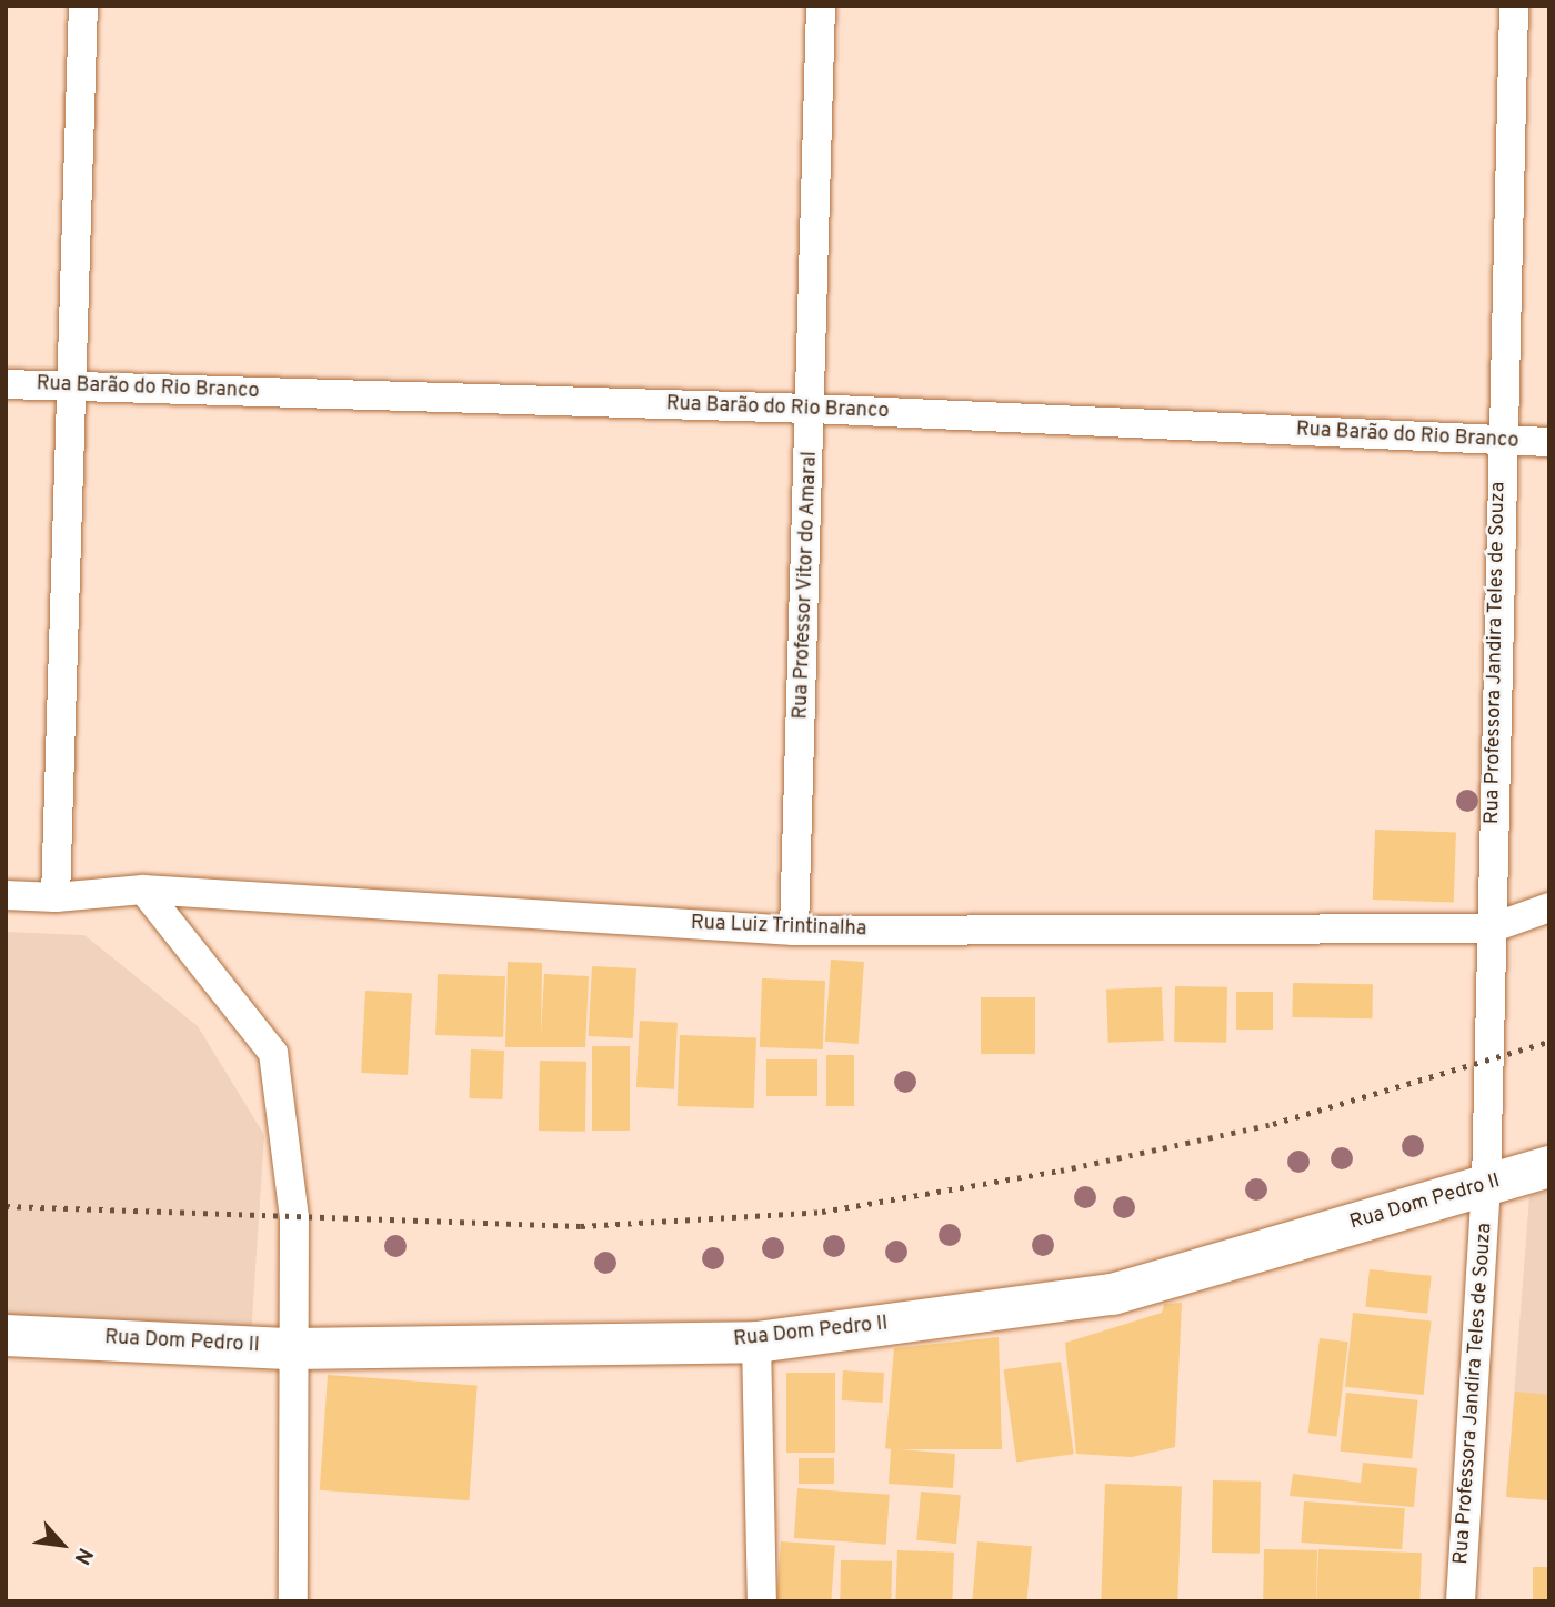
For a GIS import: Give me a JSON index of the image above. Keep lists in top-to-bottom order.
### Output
{
  "streets": {
    "street": [
      "Rua Barão do Rio Branco",
      "Rua Professor Vitor do Amaral",
      "Rua Professora Jandira Teles de Souza",
      "Rua Luiz Trintinalha",
      "Rua Dom Pedro II"
    ]
  },
  "crossings": [
    ["Rua Barão do Rio Branco", "Rua Professor Vitor do Amaral"],
    ["Rua Barão do Rio Branco", "Rua Professora Jandira Teles de Souza"],
    ["Rua Professor Vitor do Amaral", "Rua Luiz Trintinalha"],
    ["Rua Professora Jandira Teles de Souza", "Rua Luiz Trintinalha"],
    ["Rua Professora Jandira Teles de Souza", "Rua Dom Pedro II"]
  ],
  "north": "bottom right"
}
